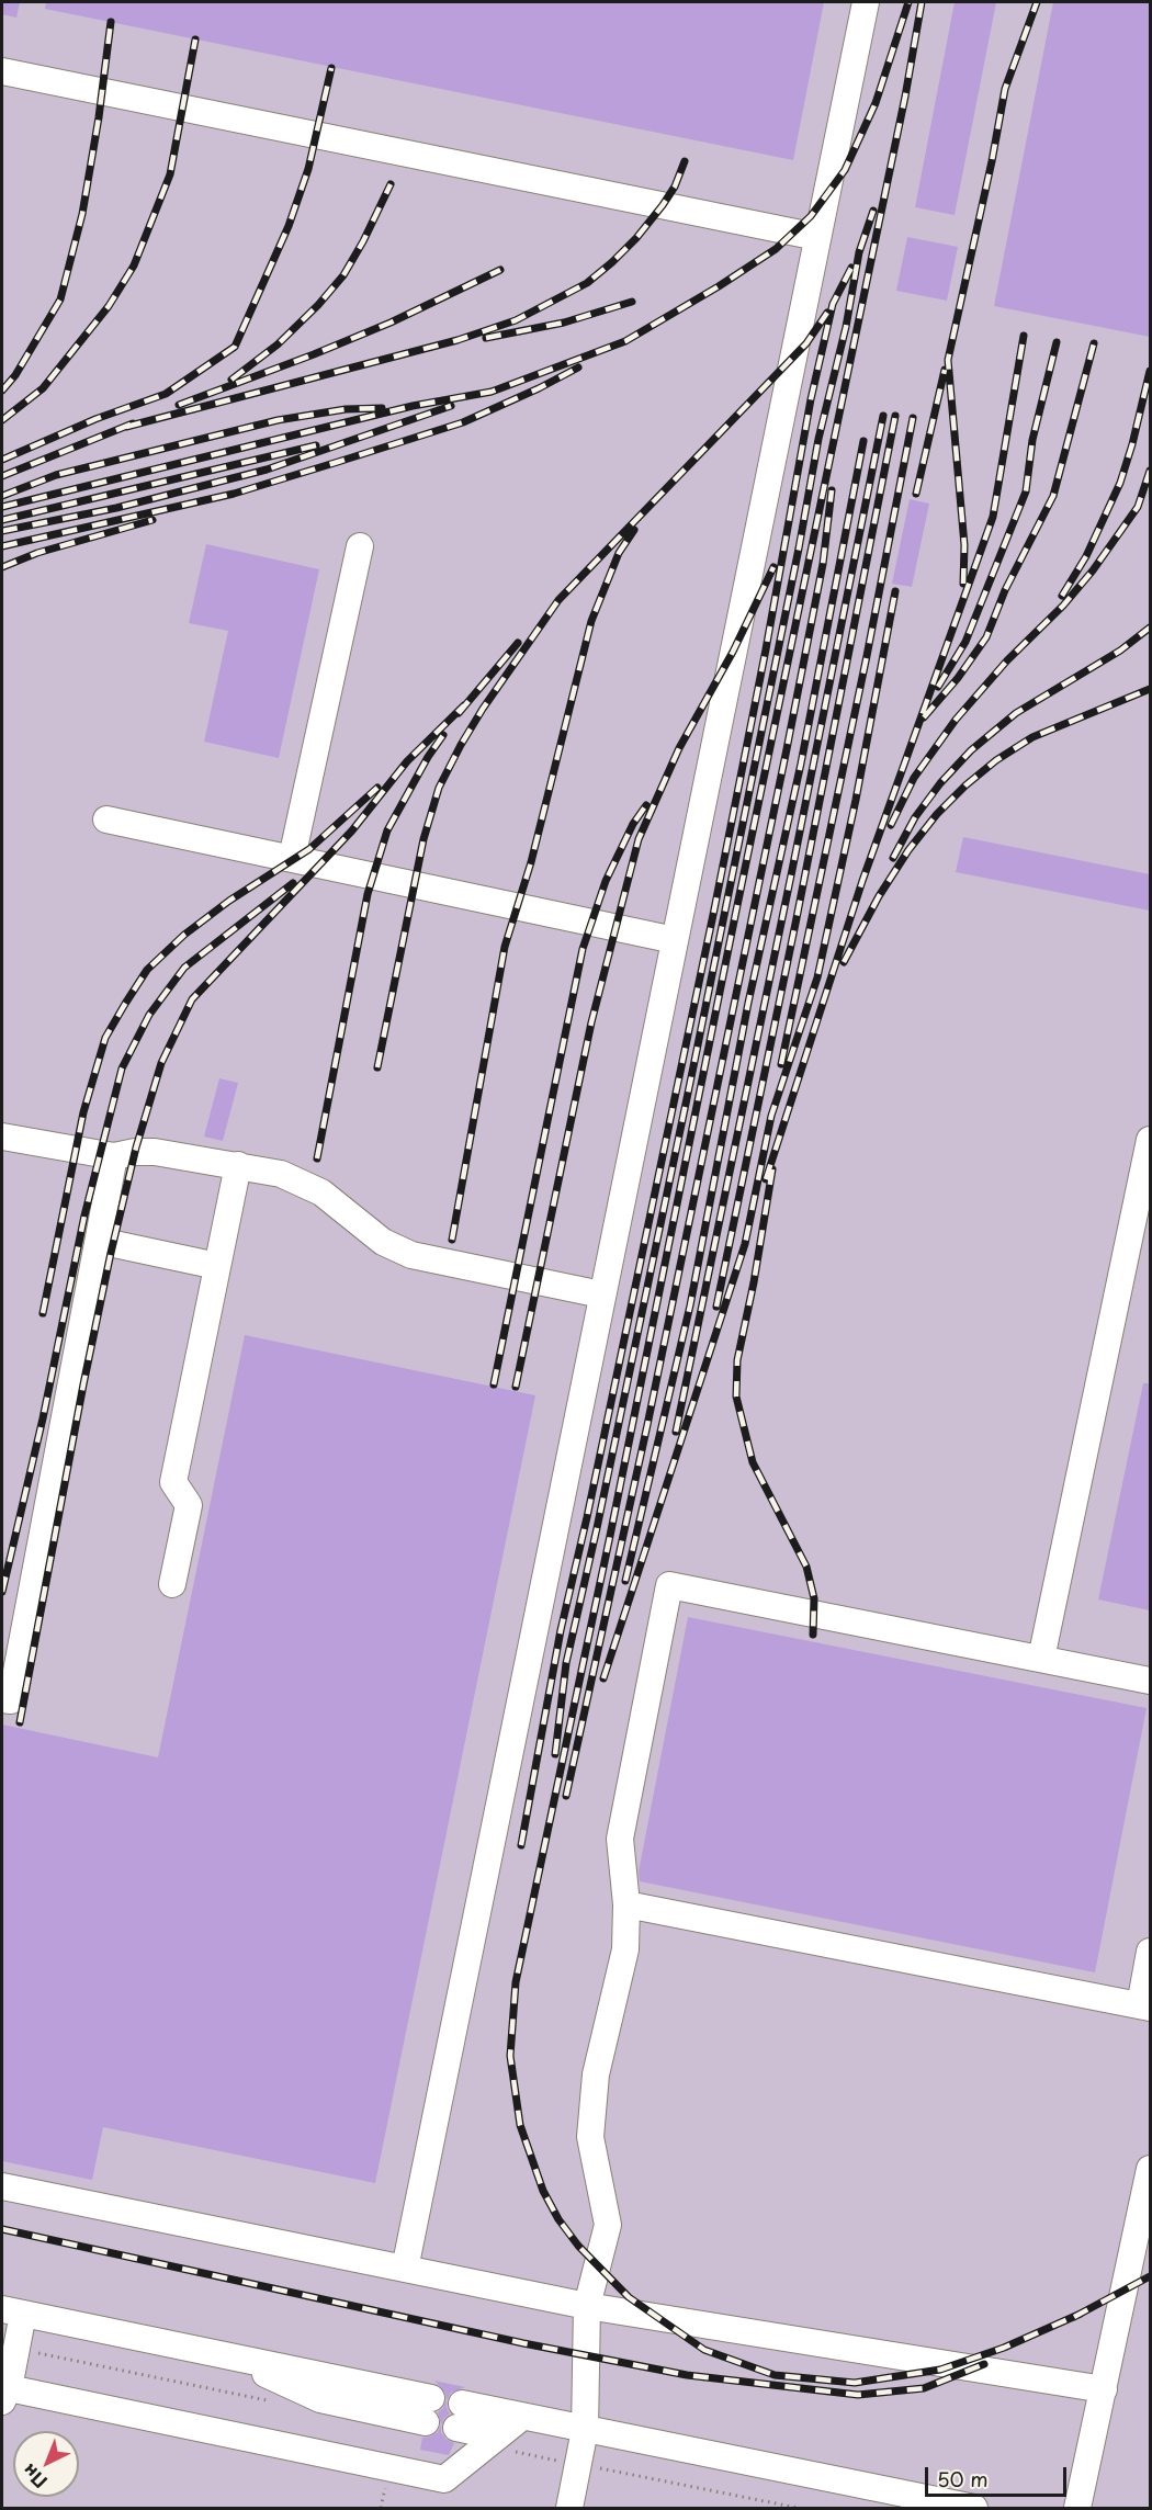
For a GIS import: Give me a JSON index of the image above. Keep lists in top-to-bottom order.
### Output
{
  "scale_bar": "50 m",
  "north": "bottom left"
}
